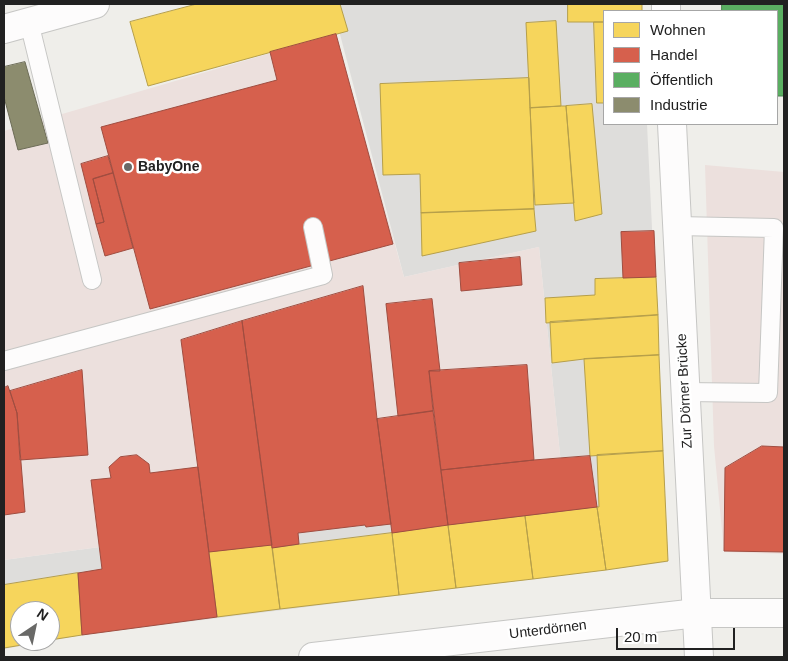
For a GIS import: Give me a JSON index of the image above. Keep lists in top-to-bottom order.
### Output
{
  "streets": {
    "street": ["Zur Dörner Brücke", "Unterdörnen"]
  },
  "crossings": [
    ["Zur Dörner Brücke", "Unterdörnen"]
  ],
  "places": ["BabyOne"],
  "legend": [
    "Wohnen",
    "Handel",
    "Öffentlich",
    "Industrie"
  ],
  "scale_bar": "20 m",
  "north": "top right"
}
